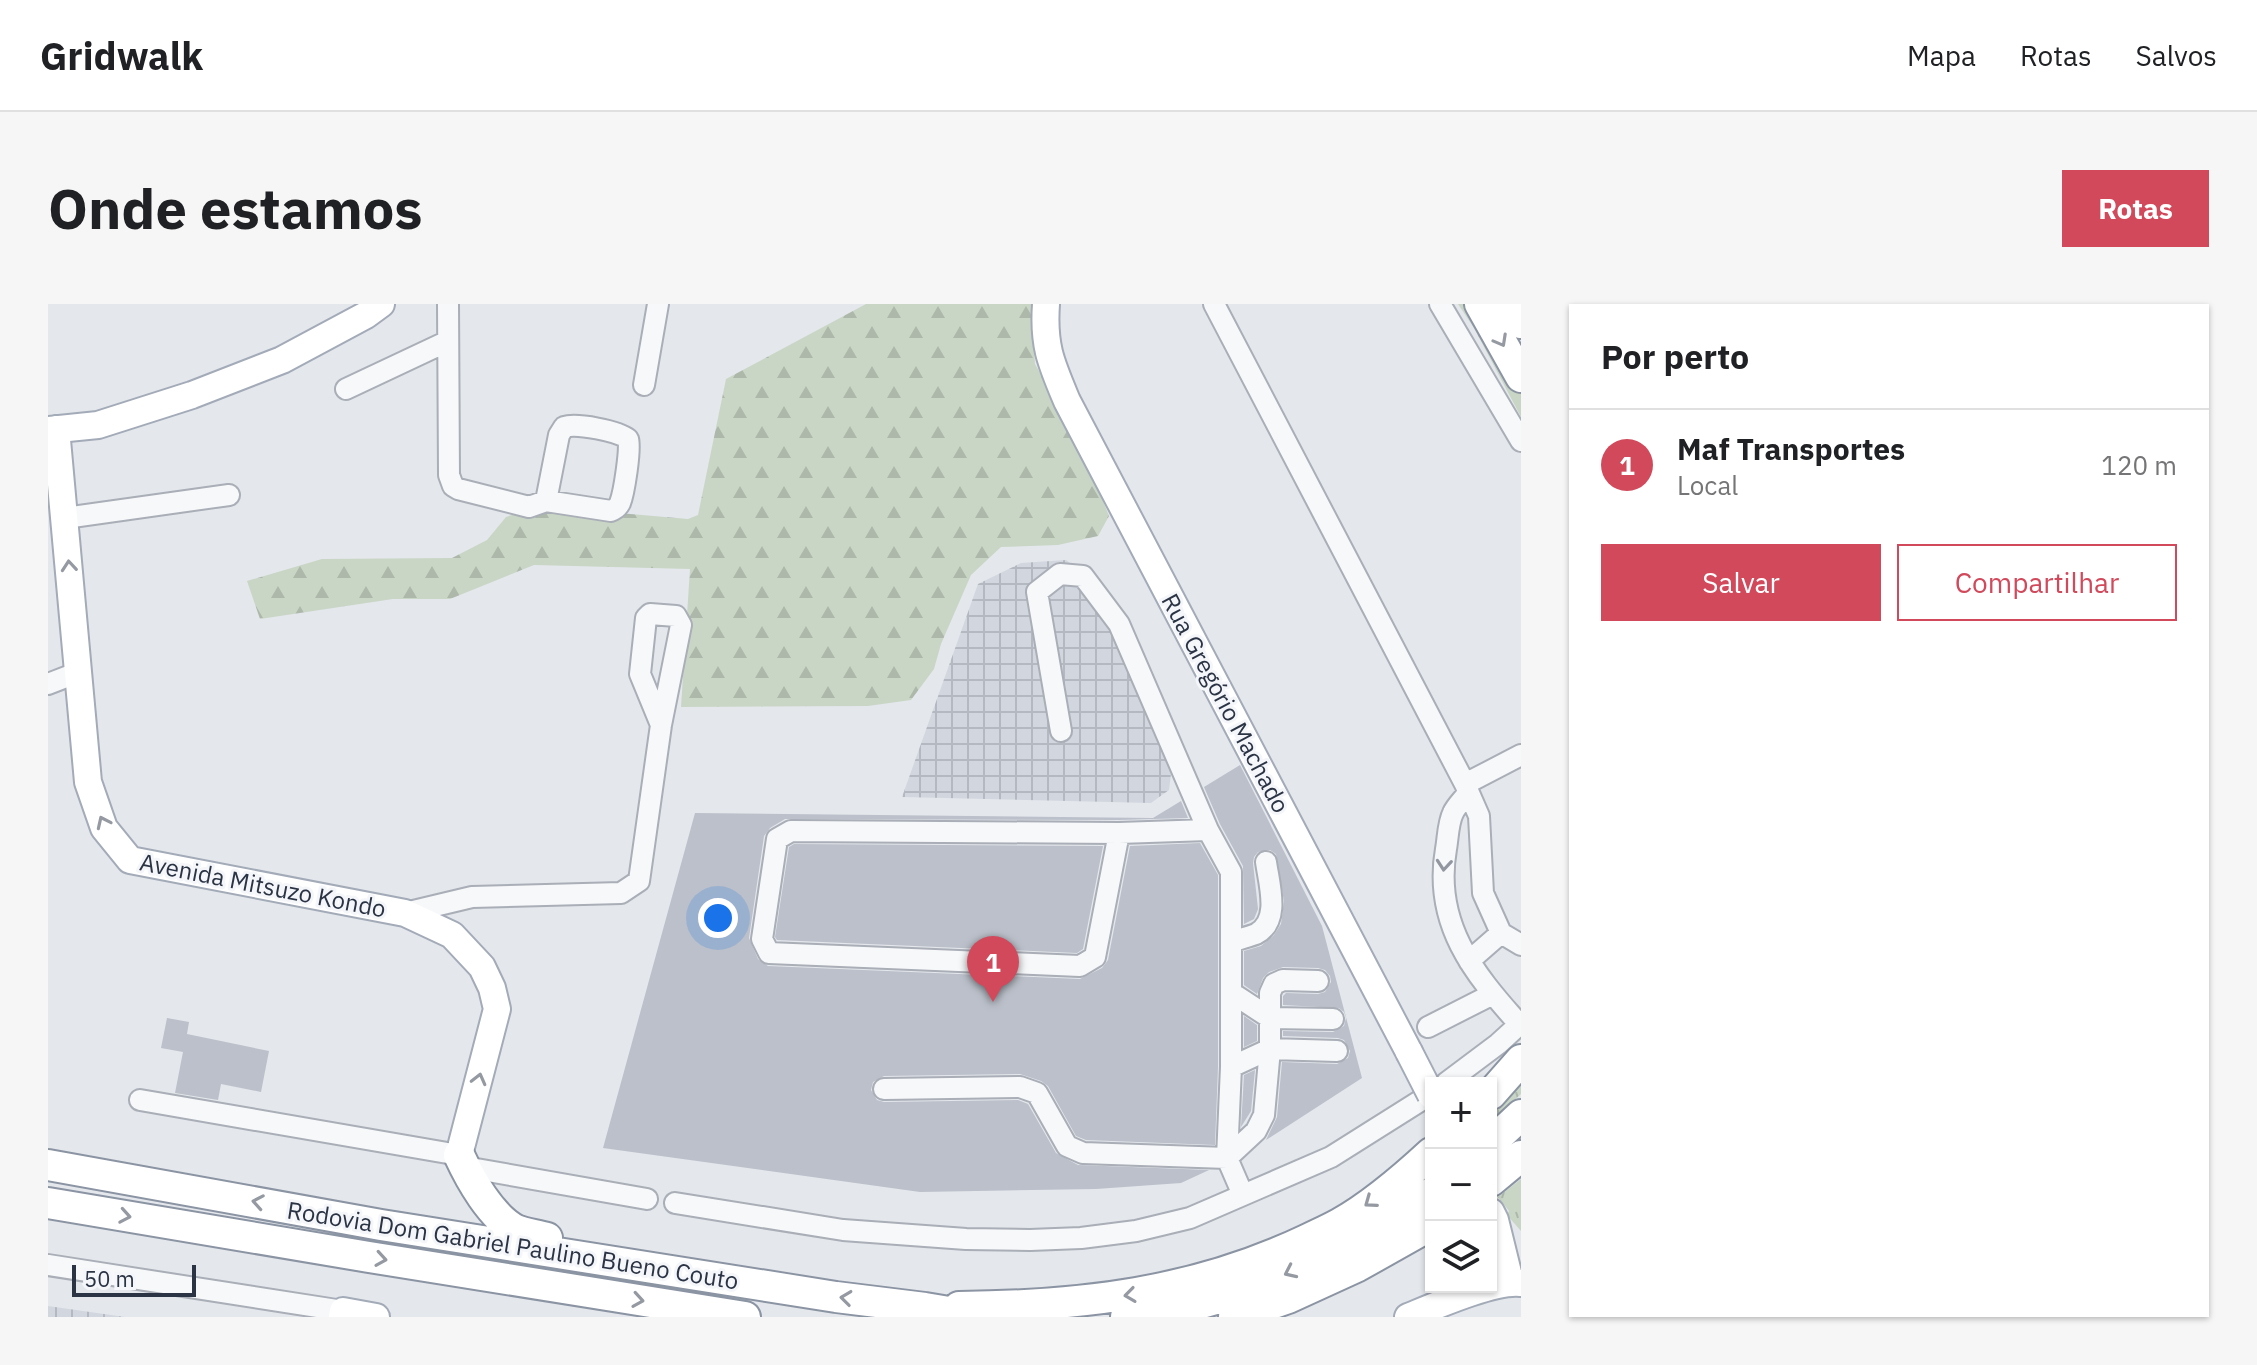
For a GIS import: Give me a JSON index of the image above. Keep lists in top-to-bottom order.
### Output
{
  "streets": {
    "highway": ["Rodovia Dom Gabriel Paulino Bueno Couto"],
    "main road": ["Rua Gregório Machado", "Avenida Mitsuzo Kondo"]
  },
  "one_way": ["Avenida Mitsuzo Kondo"],
  "scale_bar": "50 m",
  "page": {
    "header": "Gridwalk",
    "nav": ["Mapa", "Rotas", "Salvos"],
    "buttons": [
      "Rotas",
      ["Salvar", "Compartilhar"]
    ],
    "title": "Onde estamos",
    "heading": "Por perto",
    "list": [
      {
        "mark": "1",
        "name": "Maf Transportes",
        "note": "Local",
        "value": "120 m"
      }
    ],
    "pins": "1",
    "map_buttons": ["+", "−"],
    "scale": "50 m"
  }
}
